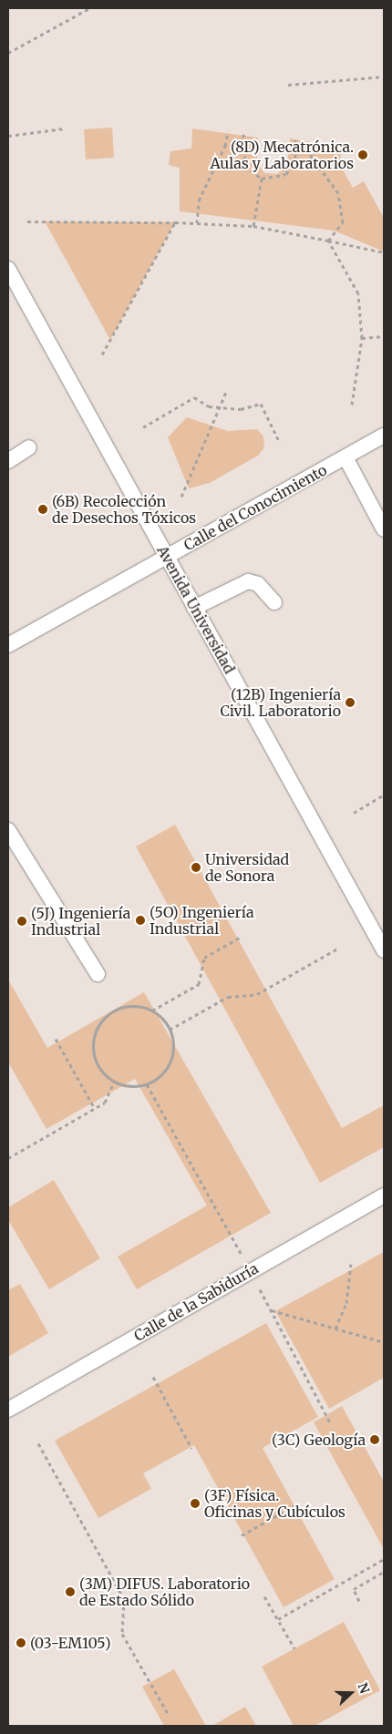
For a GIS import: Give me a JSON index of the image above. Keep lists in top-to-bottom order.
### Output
{
  "streets": {
    "lane": ["Calle del Conocimiento", "Avenida Universidad", "Calle de la Sabiduría"]
  },
  "crossings": [
    ["Calle del Conocimiento", "Avenida Universidad"]
  ],
  "places": [
    "(8D) Mecatrónica. Aulas y Laboratorios",
    "(6B) Recolección de Desechos Tóxicos",
    "(12B) Ingeniería Civil. Laboratorio",
    "Universidad de Sonora",
    "(5O) Ingeniería Industrial",
    "(5J) Ingeniería Industrial",
    "(3C) Geología",
    "(3F) Física. Oficinas y Cubículos",
    "(3M) DIFUS. Laboratorio de Estado Sólido",
    "(03-EM105)"
  ],
  "north": "right"
}
